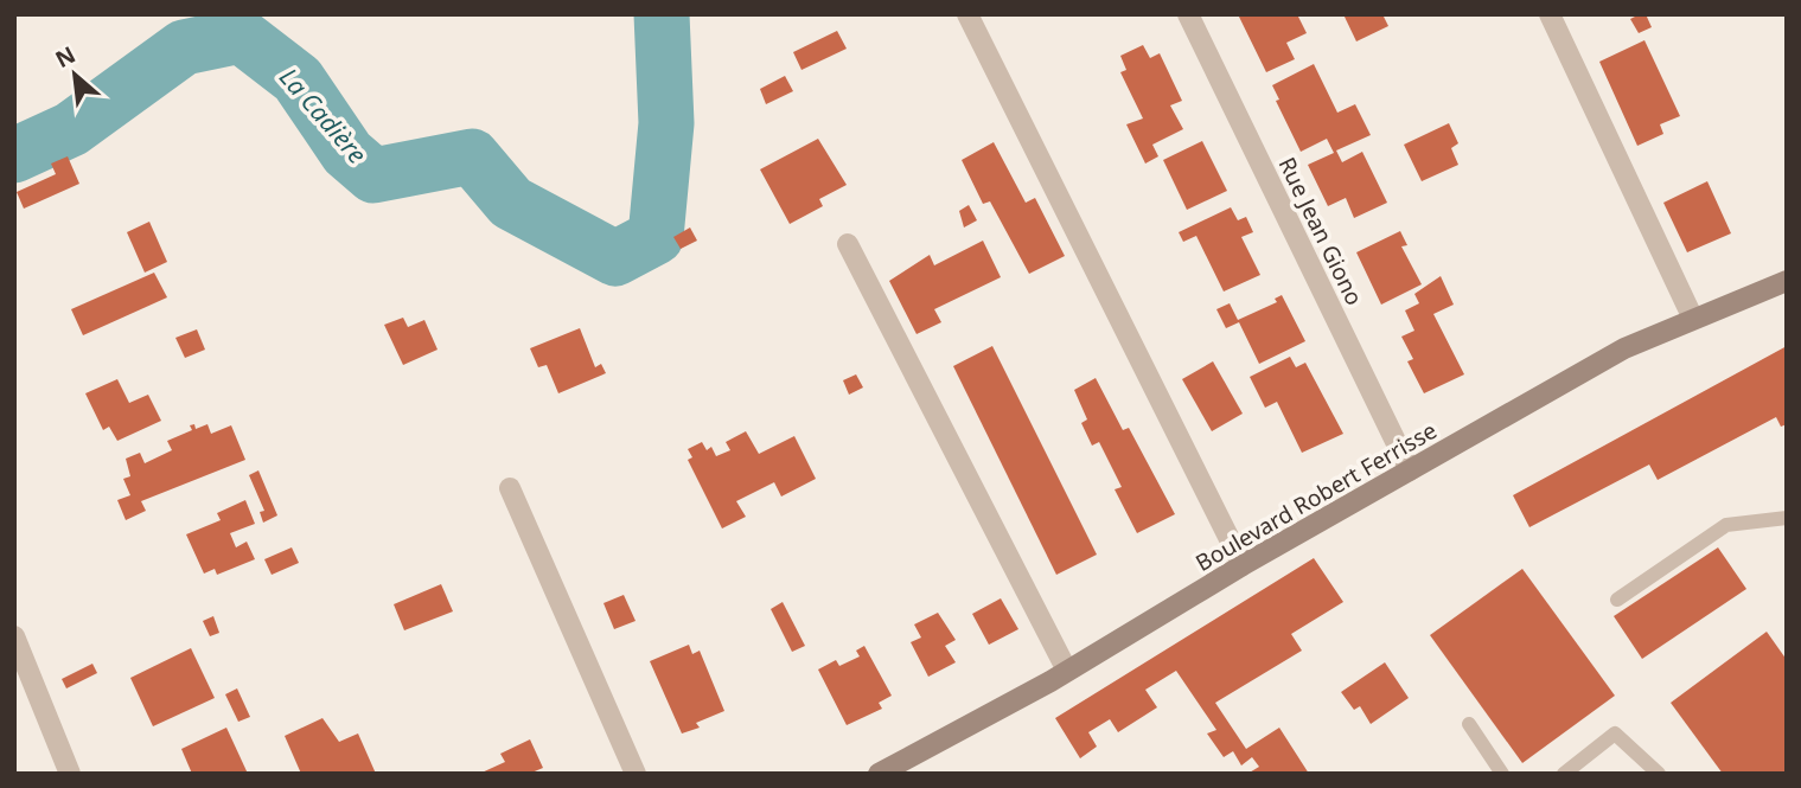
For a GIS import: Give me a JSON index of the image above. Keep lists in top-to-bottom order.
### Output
{
  "streets": {
    "main road": ["Boulevard Robert Ferrisse"],
    "street": ["Rue Jean Giono"]
  },
  "crossings": [
    ["Rue Jean Giono", "Boulevard Robert Ferrisse"]
  ],
  "water": ["La Cadière"],
  "north": "top left"
}
